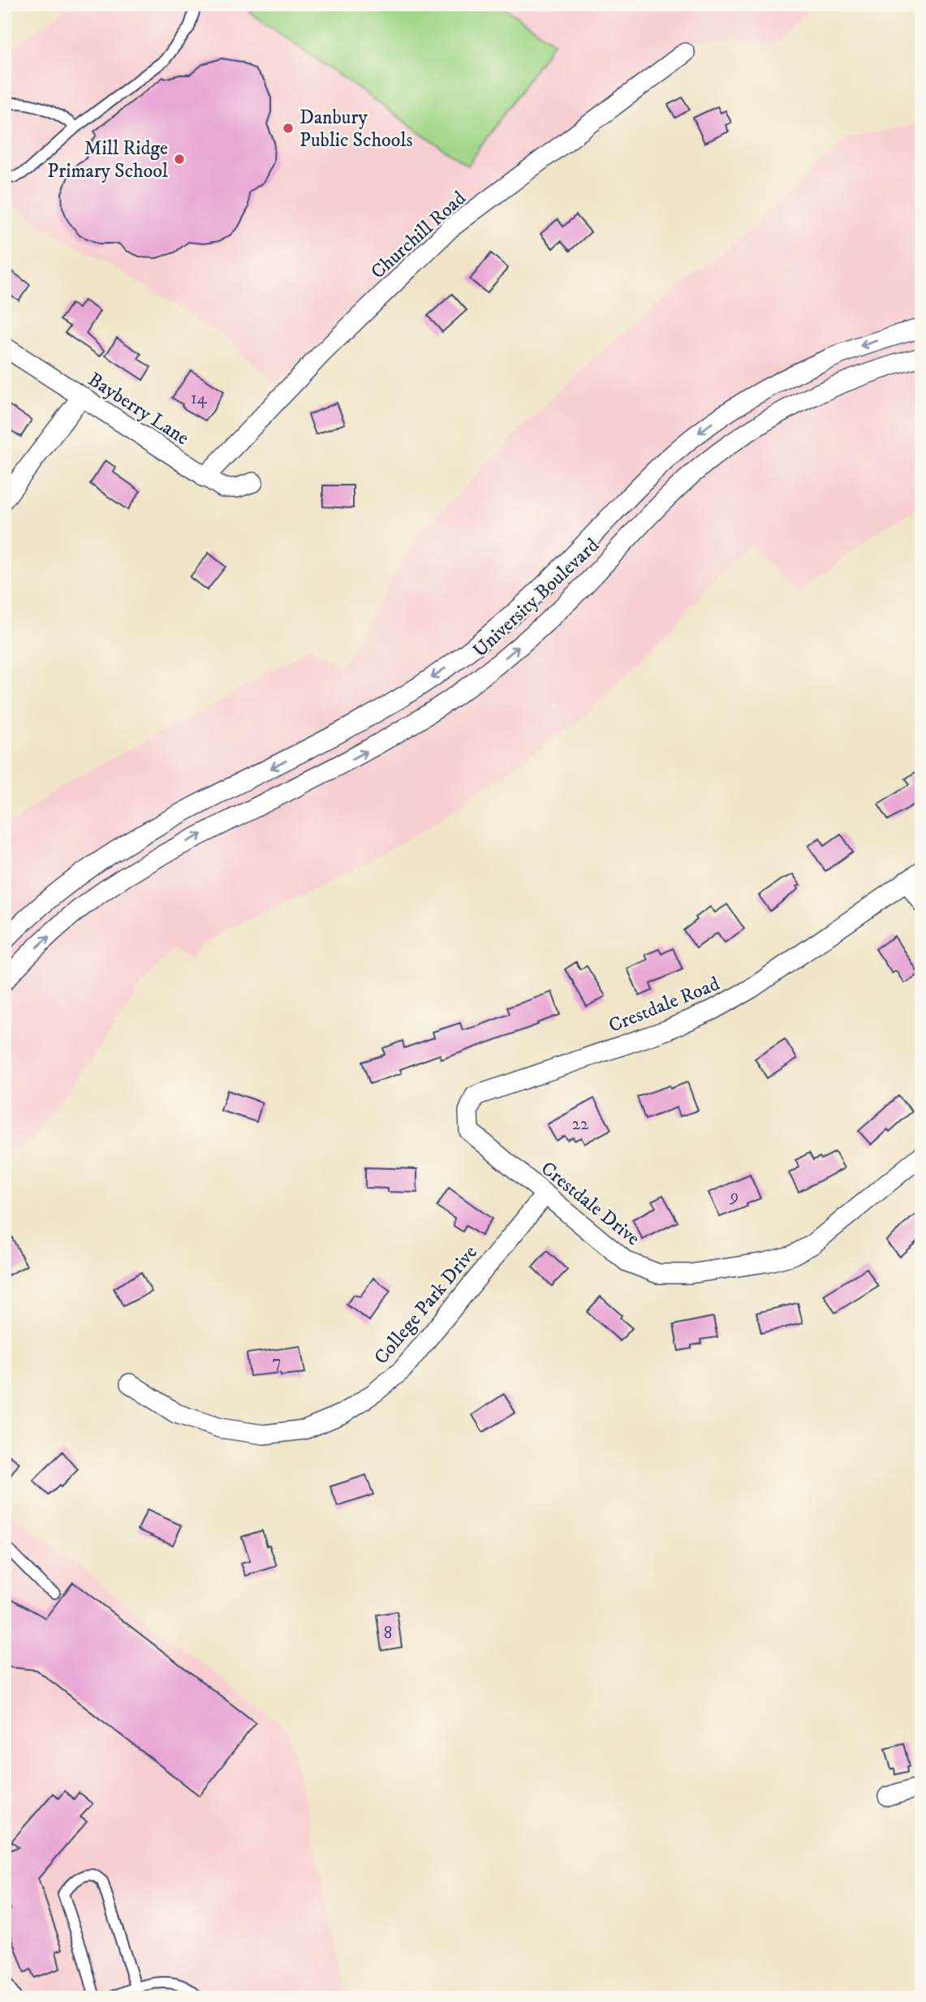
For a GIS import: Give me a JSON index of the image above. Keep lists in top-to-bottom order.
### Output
{
  "streets": {
    "street": [
      "Churchill Road",
      "Bayberry Lane",
      "University Boulevard",
      "Crestdale Road",
      "Crestdale Drive",
      "College Park Drive"
    ]
  },
  "crossings": [
    ["Churchill Road", "Bayberry Lane"],
    ["Crestdale Road", "Crestdale Drive"],
    ["Crestdale Drive", "College Park Drive"]
  ],
  "places": ["Danbury Public Schools", "Mill Ridge Primary School"],
  "house_numbers": [
    "14",
    "22",
    "9",
    "7",
    "8"
  ]
}
